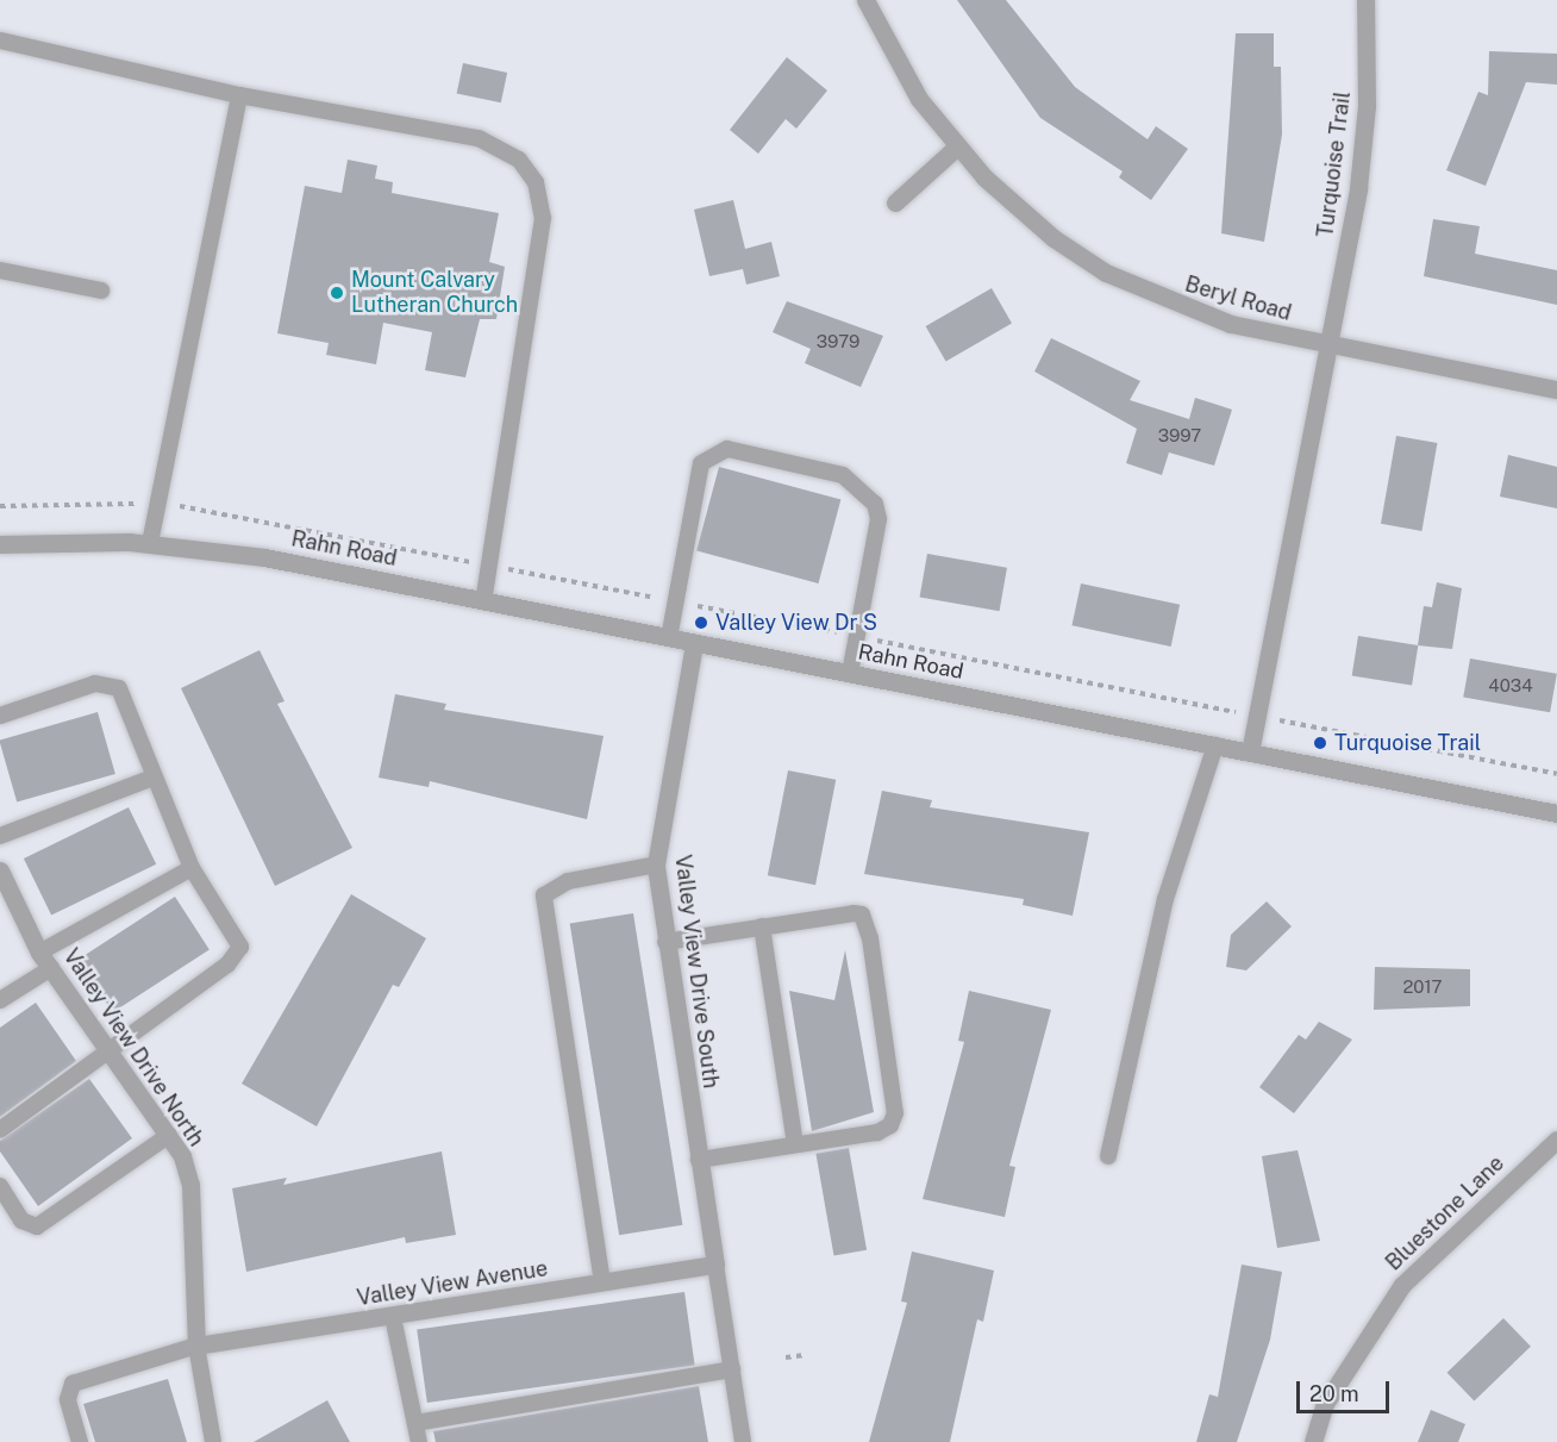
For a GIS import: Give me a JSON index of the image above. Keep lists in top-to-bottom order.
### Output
{
  "streets": {
    "street": [
      "Turquoise Trail",
      "Beryl Road",
      "Rahn Road",
      "Valley View Drive South",
      "Valley View Drive North",
      "Bluestone Lane",
      "Valley View Avenue"
    ]
  },
  "crossings": [
    ["Turquoise Trail", "Beryl Road"],
    ["Turquoise Trail", "Rahn Road"],
    ["Rahn Road", "Valley View Drive South"],
    ["Valley View Drive South", "Valley View Avenue"],
    ["Valley View Drive North", "Valley View Avenue"]
  ],
  "places": ["Mount Calvary Lutheran Church", "Valley View Dr S", "Turquoise Trail"],
  "house_numbers": [
    "3979",
    "3997",
    "4034",
    "2017"
  ],
  "scale_bar": "20 m"
}
